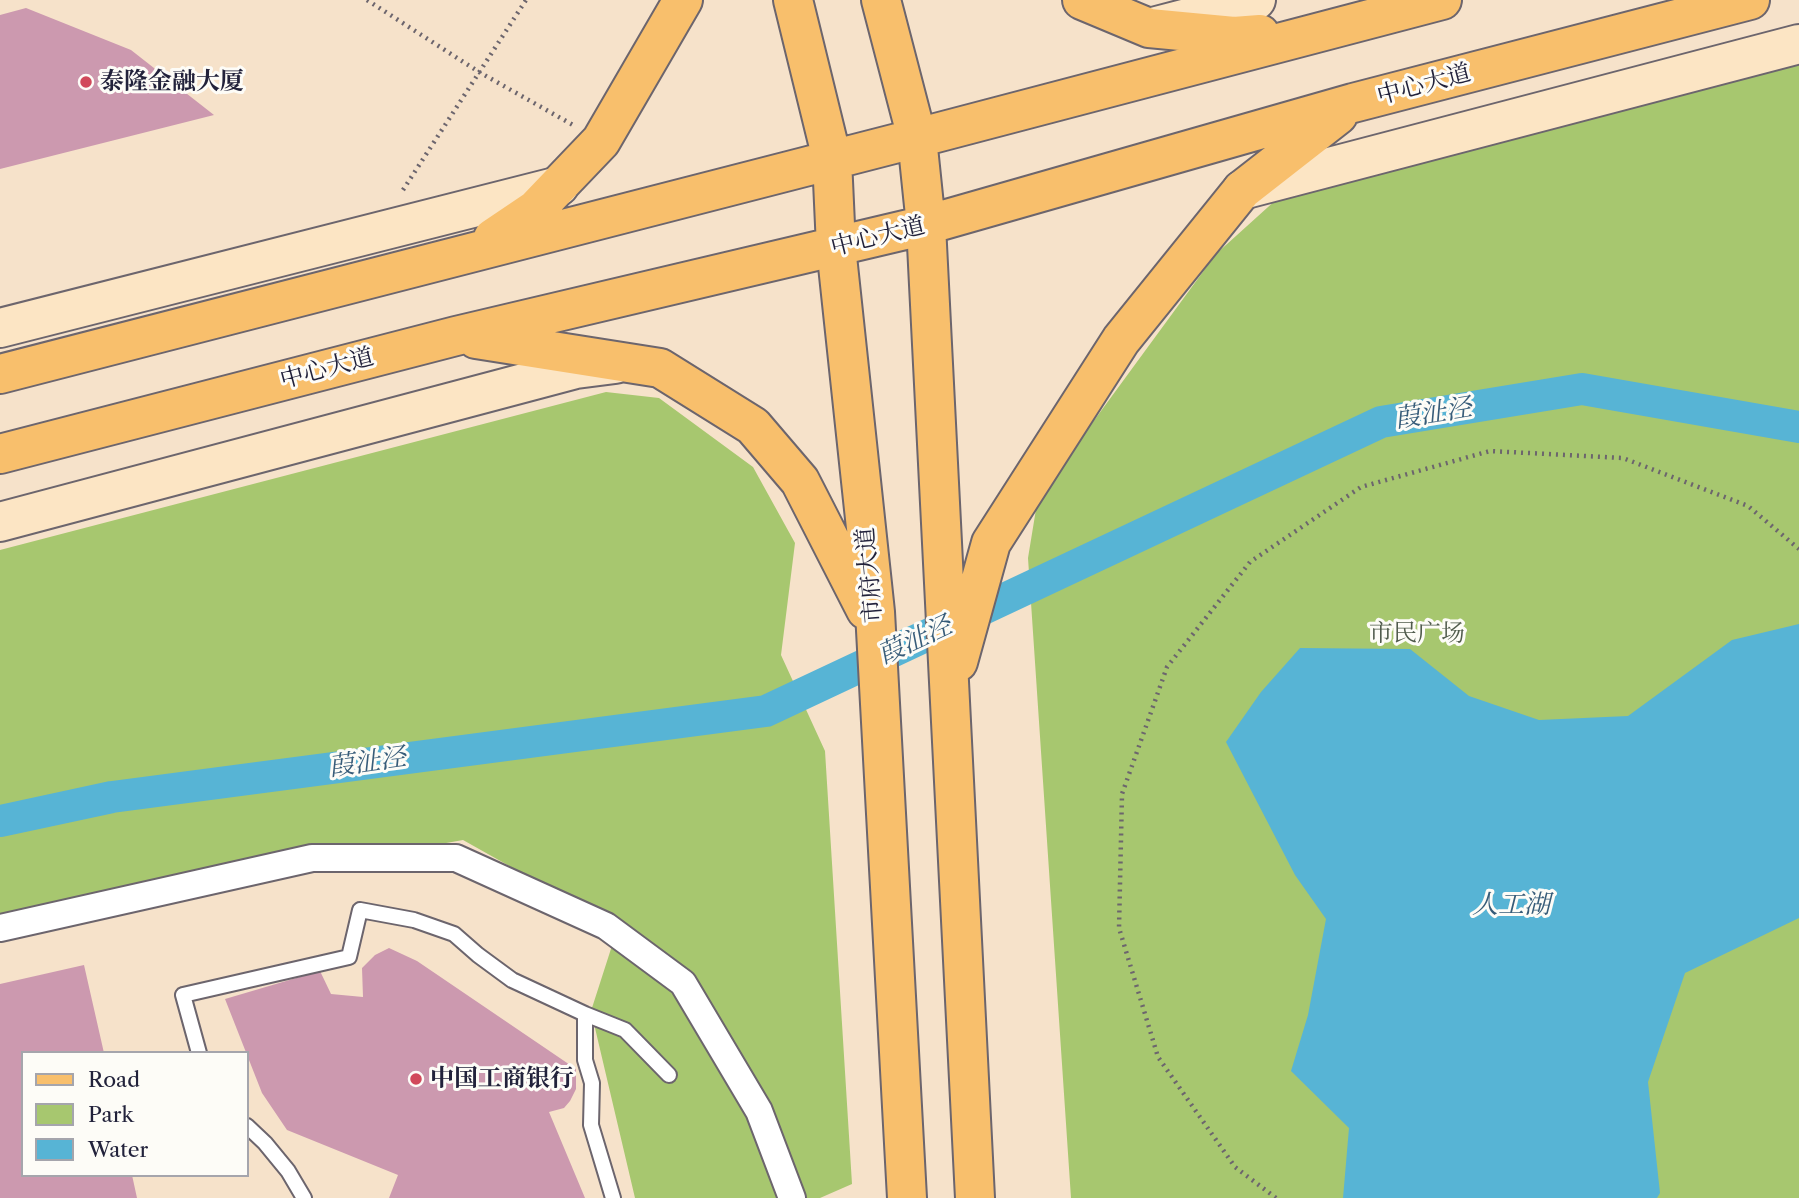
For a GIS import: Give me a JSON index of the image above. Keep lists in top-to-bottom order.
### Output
{
  "streets": {
    "main road": ["中心大道", "市府大道"]
  },
  "crossings": [
    ["中心大道", "市府大道"]
  ],
  "water": ["葭沚泾", "人工湖"],
  "parks": ["市民广场"],
  "places": ["泰隆金融大厦", "中国工商银行"],
  "legend": ["Road", "Park", "Water"]
}
